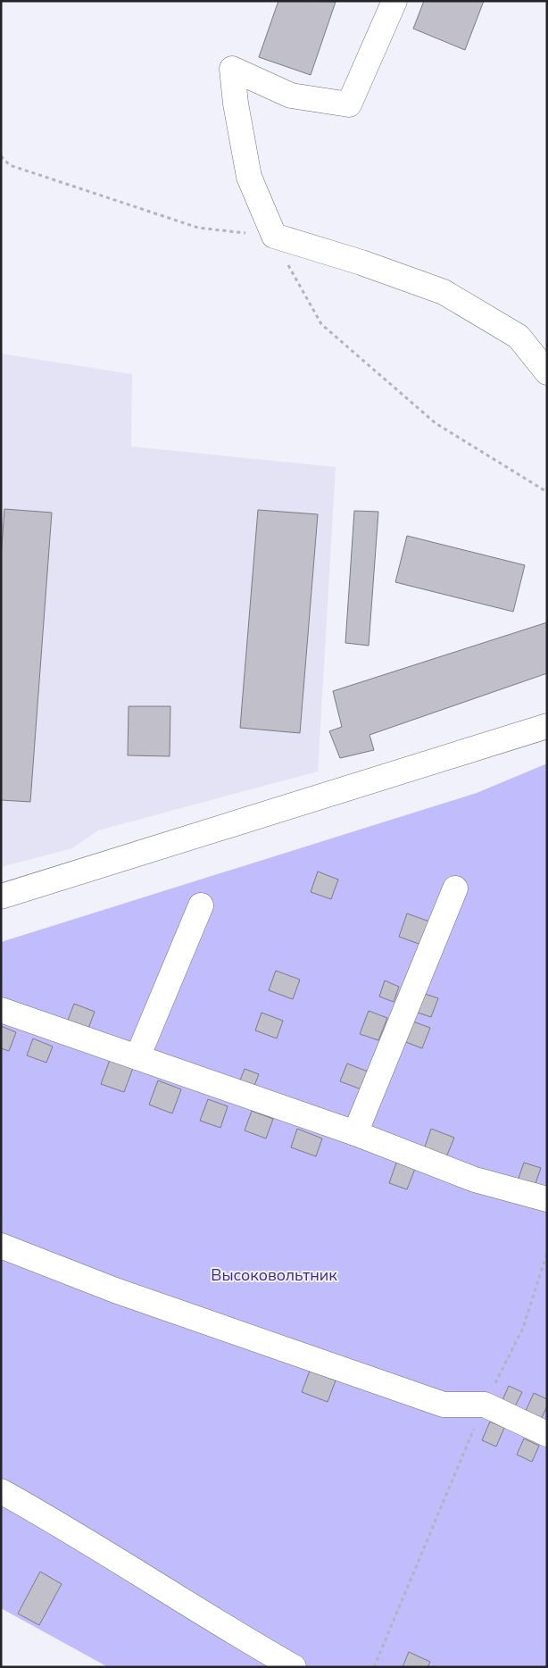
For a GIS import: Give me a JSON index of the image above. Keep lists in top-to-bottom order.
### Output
{
  "parks": ["Высоковольтник"]
}
